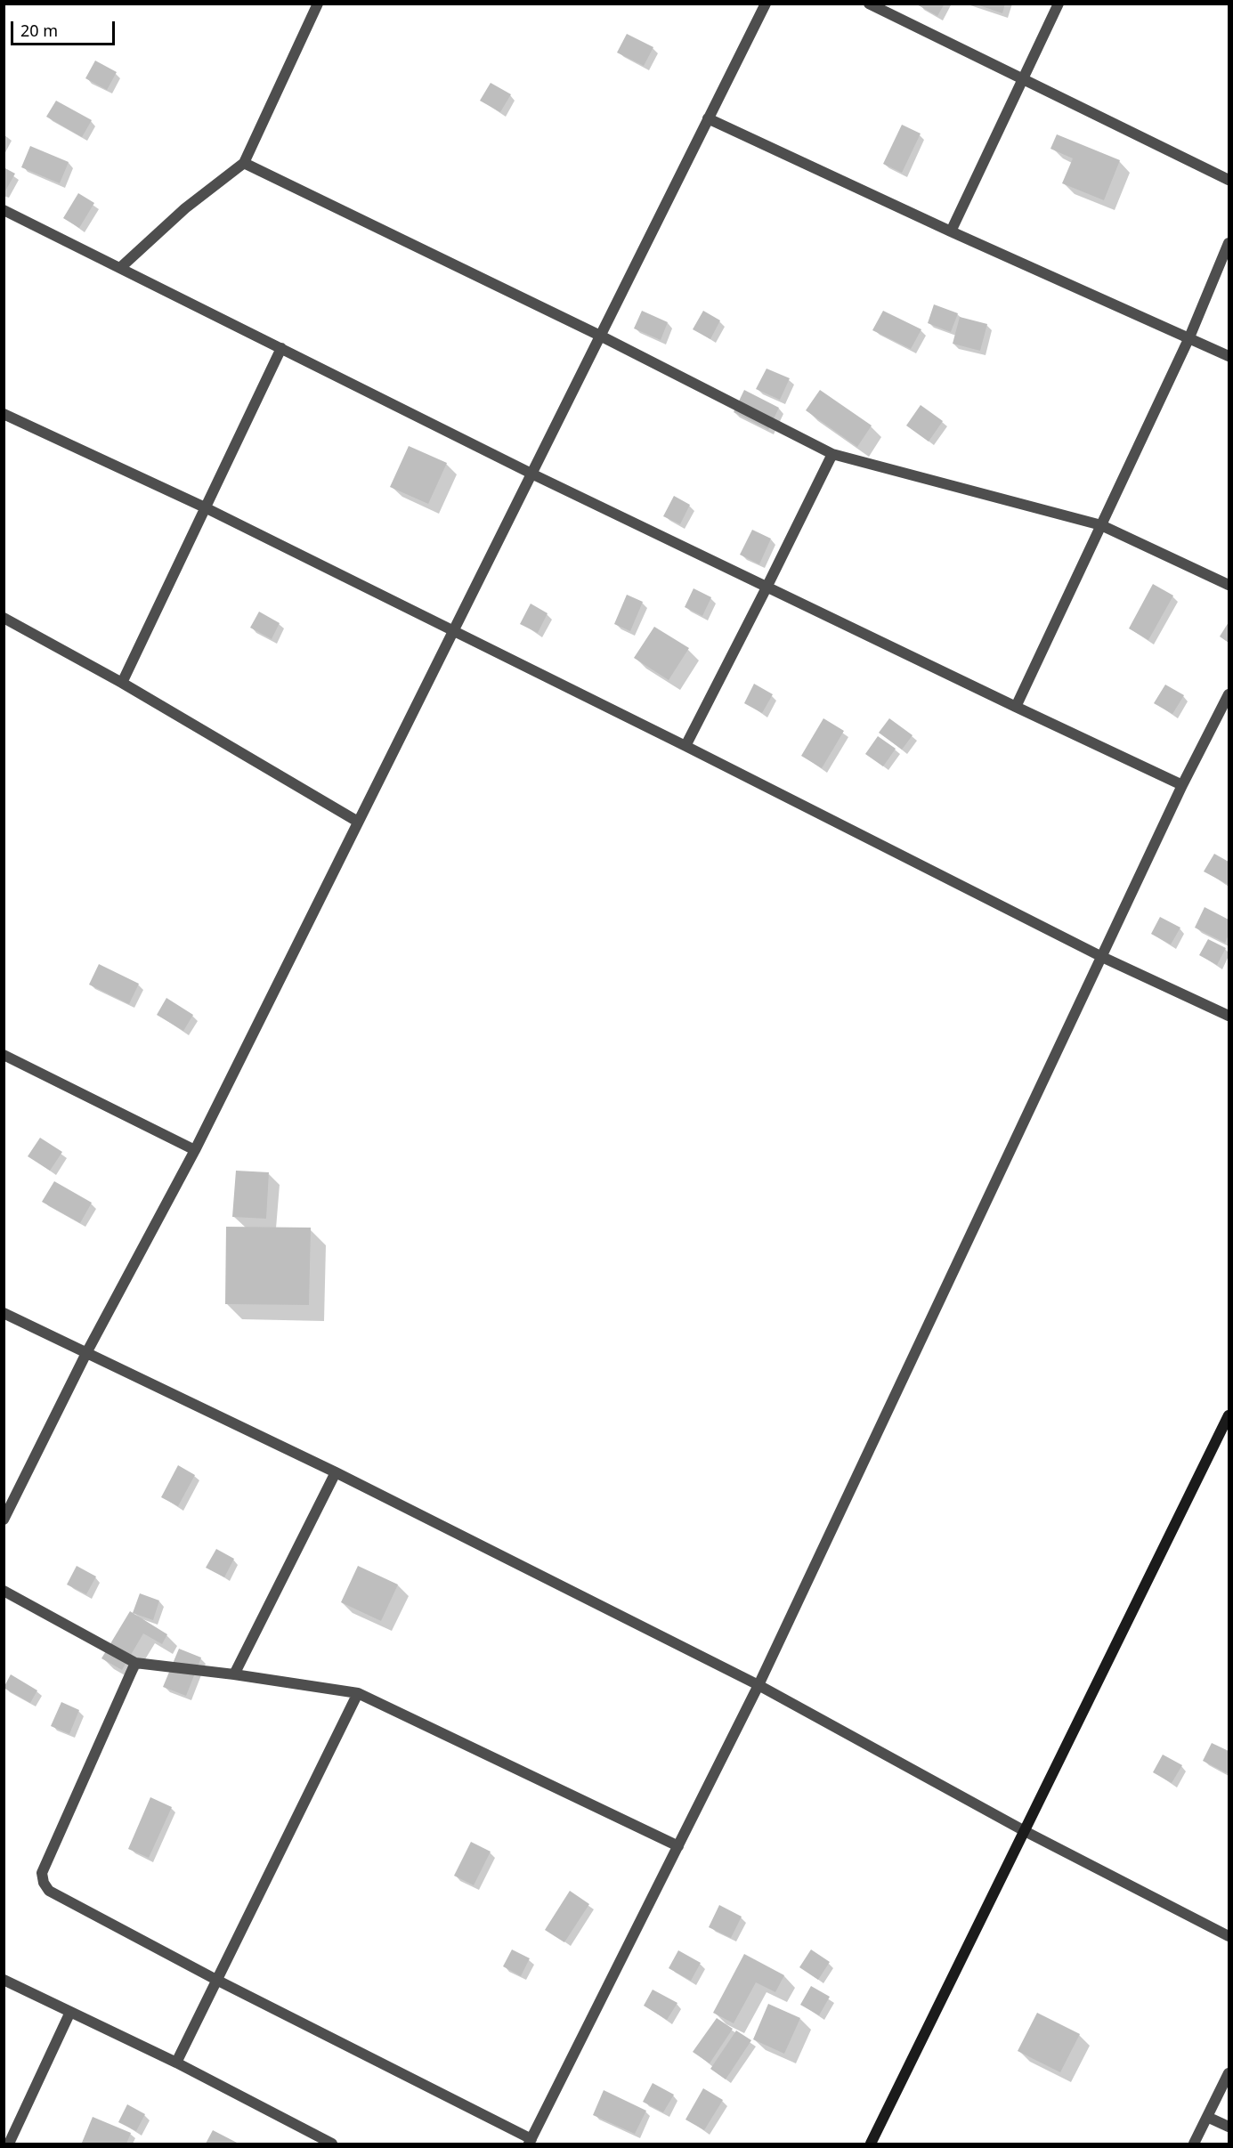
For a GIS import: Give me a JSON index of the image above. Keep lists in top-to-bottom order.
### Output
{
  "scale_bar": "20 m"
}
